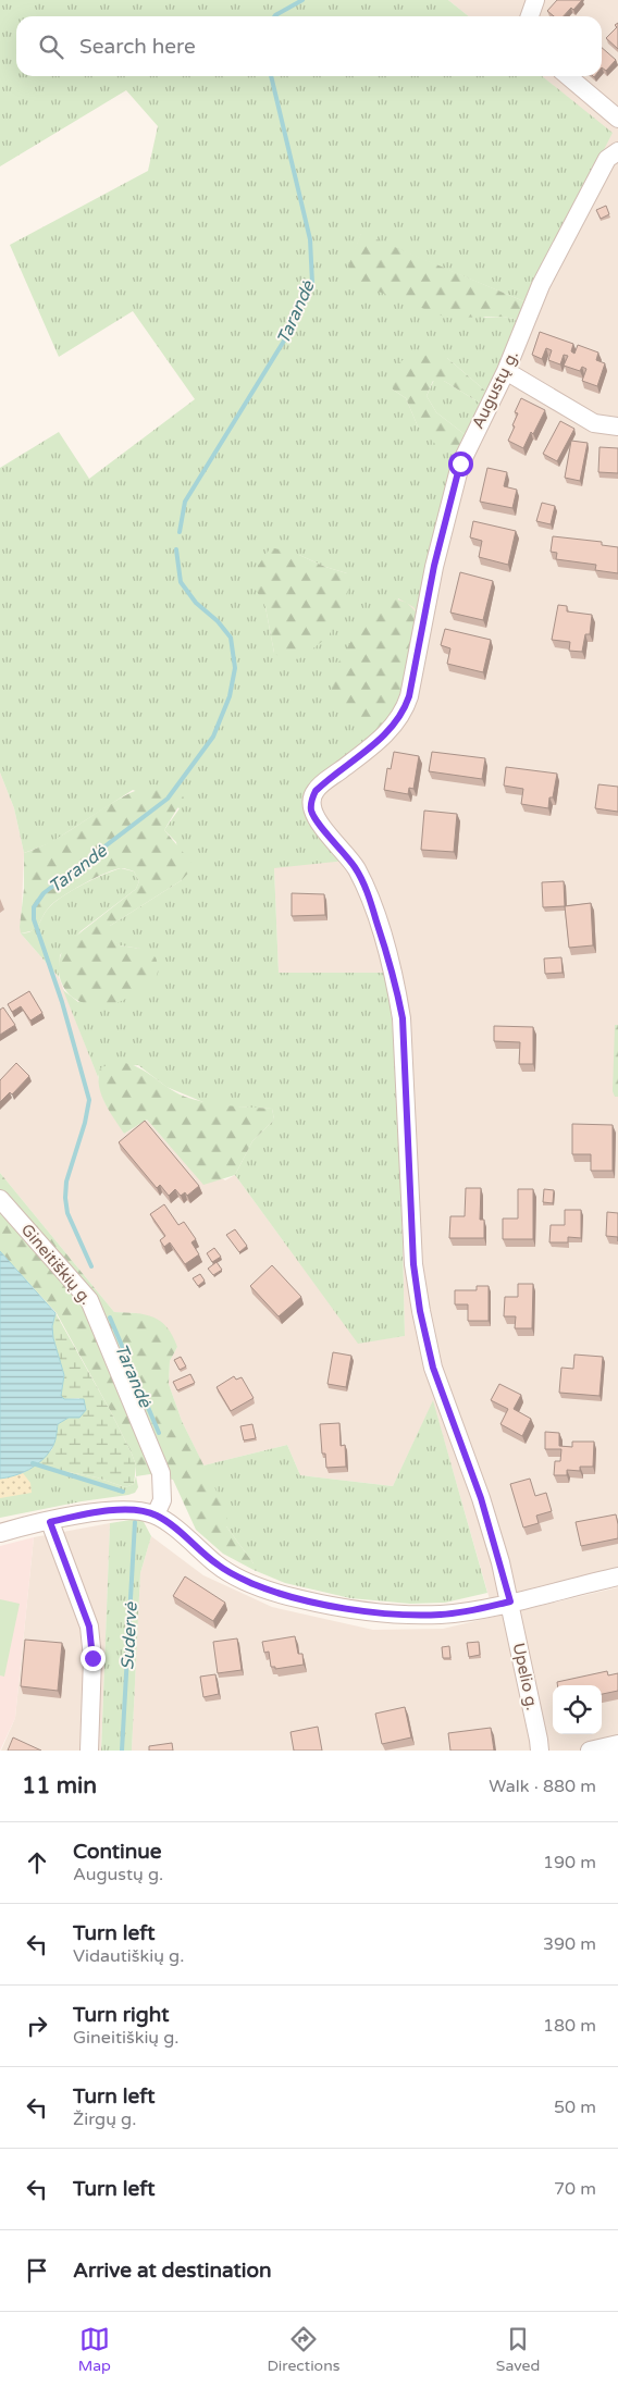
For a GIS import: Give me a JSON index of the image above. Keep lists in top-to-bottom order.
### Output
{
  "streets": {
    "street": ["Augustų g.", "Gineitiškių g.", "Upelio g."]
  },
  "crossings": [
    ["Augustų g.", "Upelio g."]
  ],
  "water": ["Tarandė", "Sudervė"],
  "page": {
    "search": "Search here",
    "heading": ["11 min", "Walk · 880 m"],
    "list": [
      ["Continue", "Augustų g.", "190 m"],
      ["Turn left", "Vidautiškių g.", "390 m"],
      ["Turn right", "Gineitiškių g.", "180 m"],
      ["Turn left", "Žirgų g.", "50 m"],
      ["Turn left", "70 m"],
      "Arrive at destination"
    ],
    "nav": ["Map", "Directions", "Saved"]
  }
}
